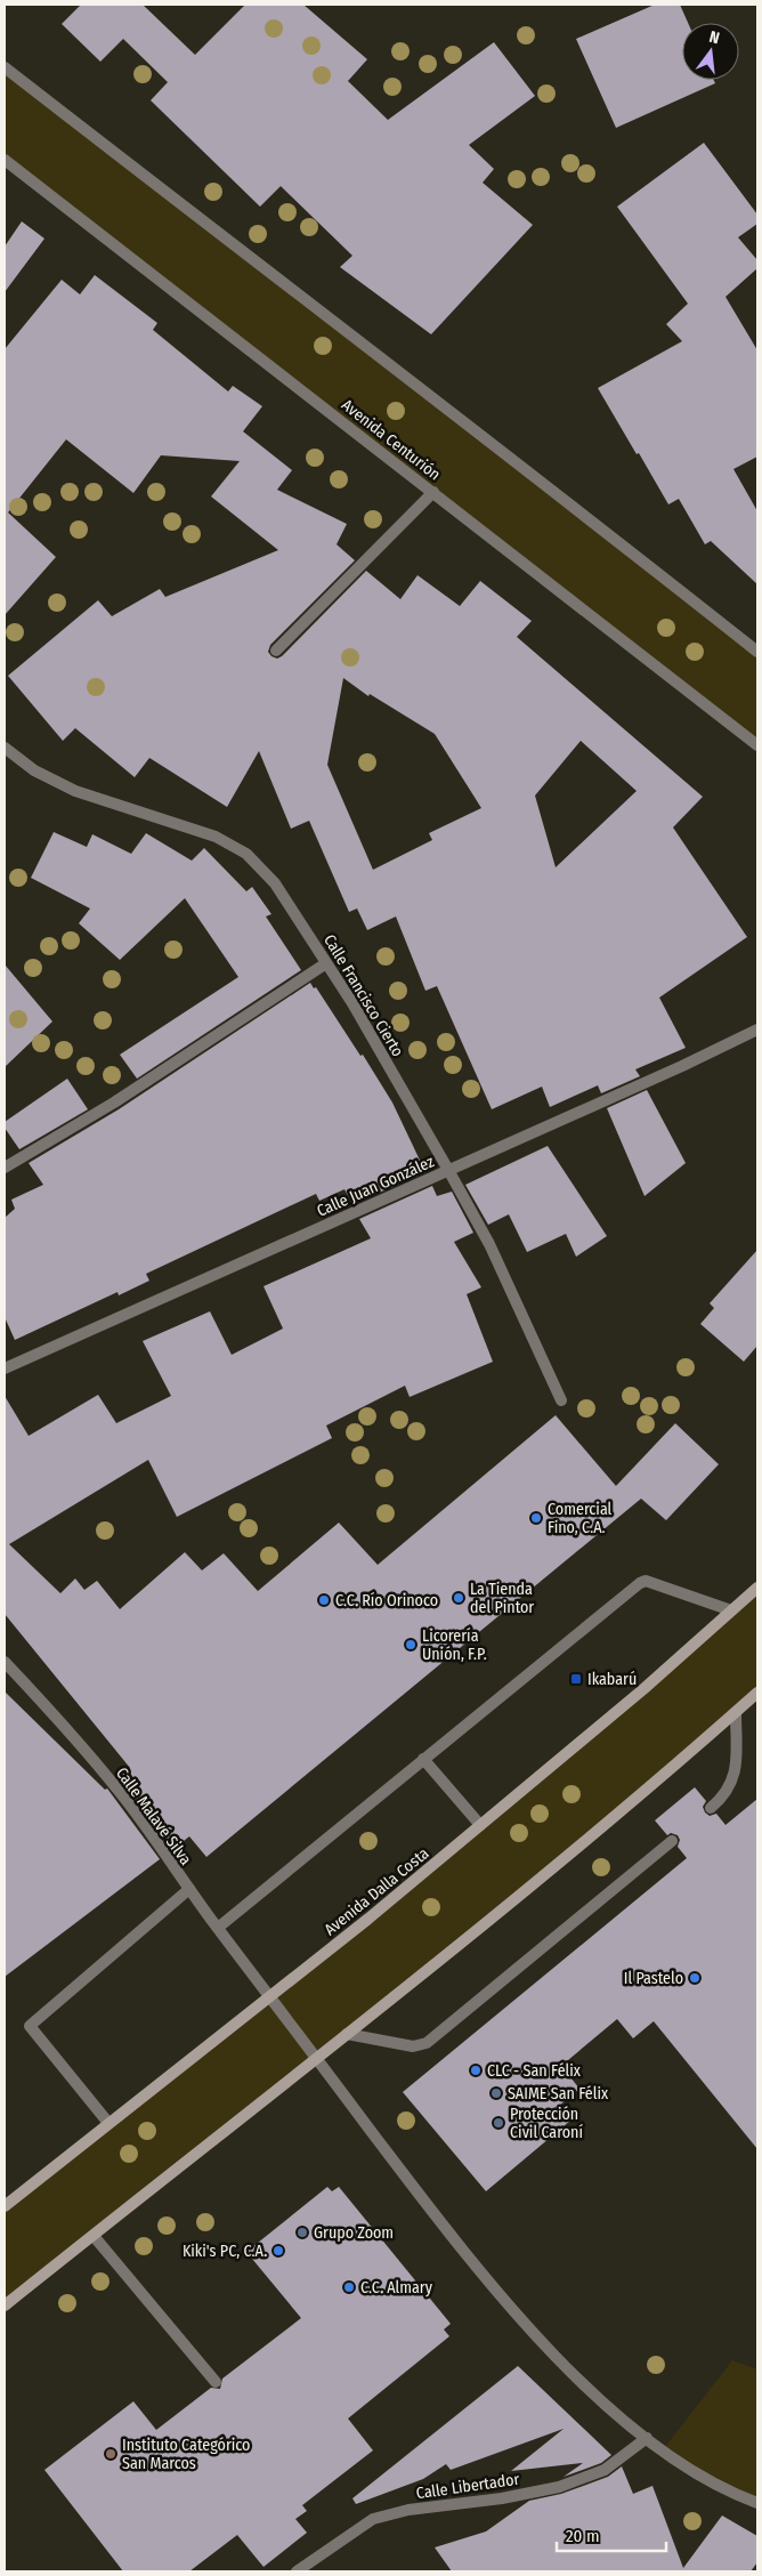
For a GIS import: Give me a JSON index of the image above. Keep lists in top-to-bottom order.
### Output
{
  "streets": {
    "street": [
      "Avenida Centurión",
      "Calle Francisco Cierto",
      "Calle Juan González",
      "Calle Malavé Silva",
      "Avenida Dalla Costa",
      "Calle Libertador"
    ]
  },
  "crossings": [
    ["Calle Francisco Cierto", "Calle Juan González"],
    ["Calle Malavé Silva", "Avenida Dalla Costa"],
    ["Calle Malavé Silva", "Calle Libertador"]
  ],
  "places": {
    "other": [
      "Comercial Fino, C.A.",
      "La Tienda del Pintor",
      "C.C. Río Orinoco",
      "Licorería Unión, F.P.",
      "Il Pastelo",
      "CLC - San Félix",
      "SAIME San Félix",
      "Protección Civil Caroní",
      "Grupo Zoom",
      "Kiki's PC, C.A.",
      "C.C. Almary",
      "Instituto Categórico San Marcos"
    ],
    "transit": ["Ikabarú"]
  },
  "scale_bar": "20 m",
  "north": "top"
}
